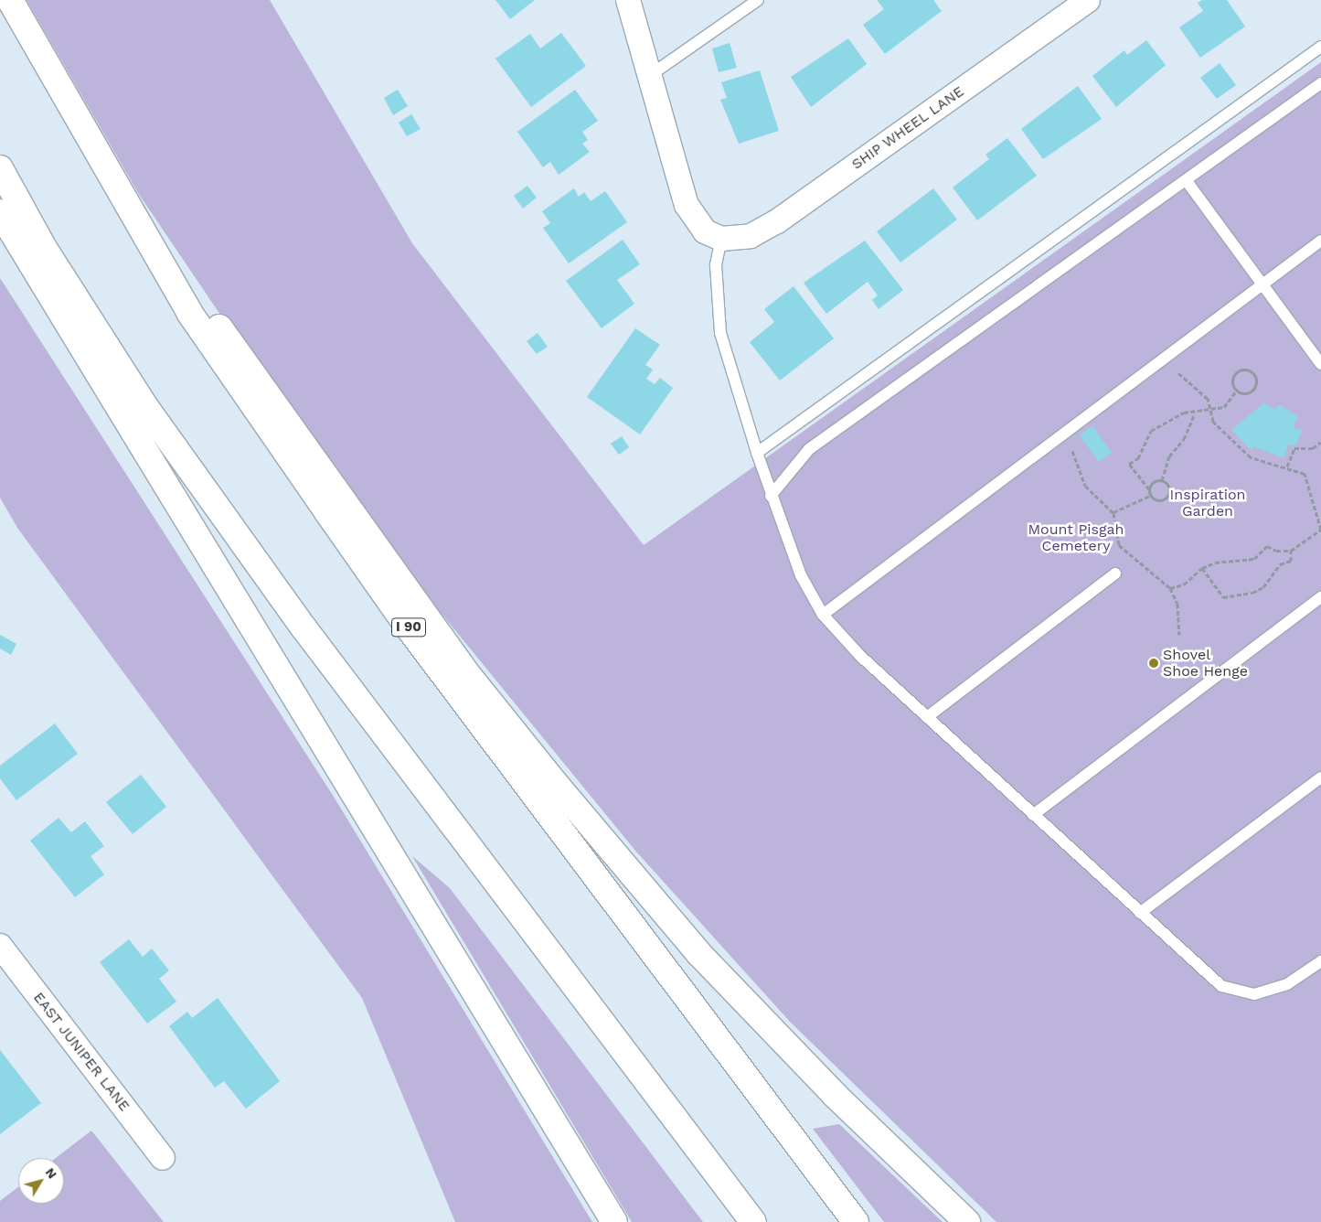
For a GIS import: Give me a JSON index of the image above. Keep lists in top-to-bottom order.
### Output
{
  "streets": {
    "highway": ["I 90"],
    "street": ["SHIP WHEEL LANE", "EAST JUNIPER LANE"]
  },
  "parks": ["Inspiration Garden", "Mount Pisgah Cemetery"],
  "places": ["Shovel Shoe Henge"],
  "north": "top right"
}
